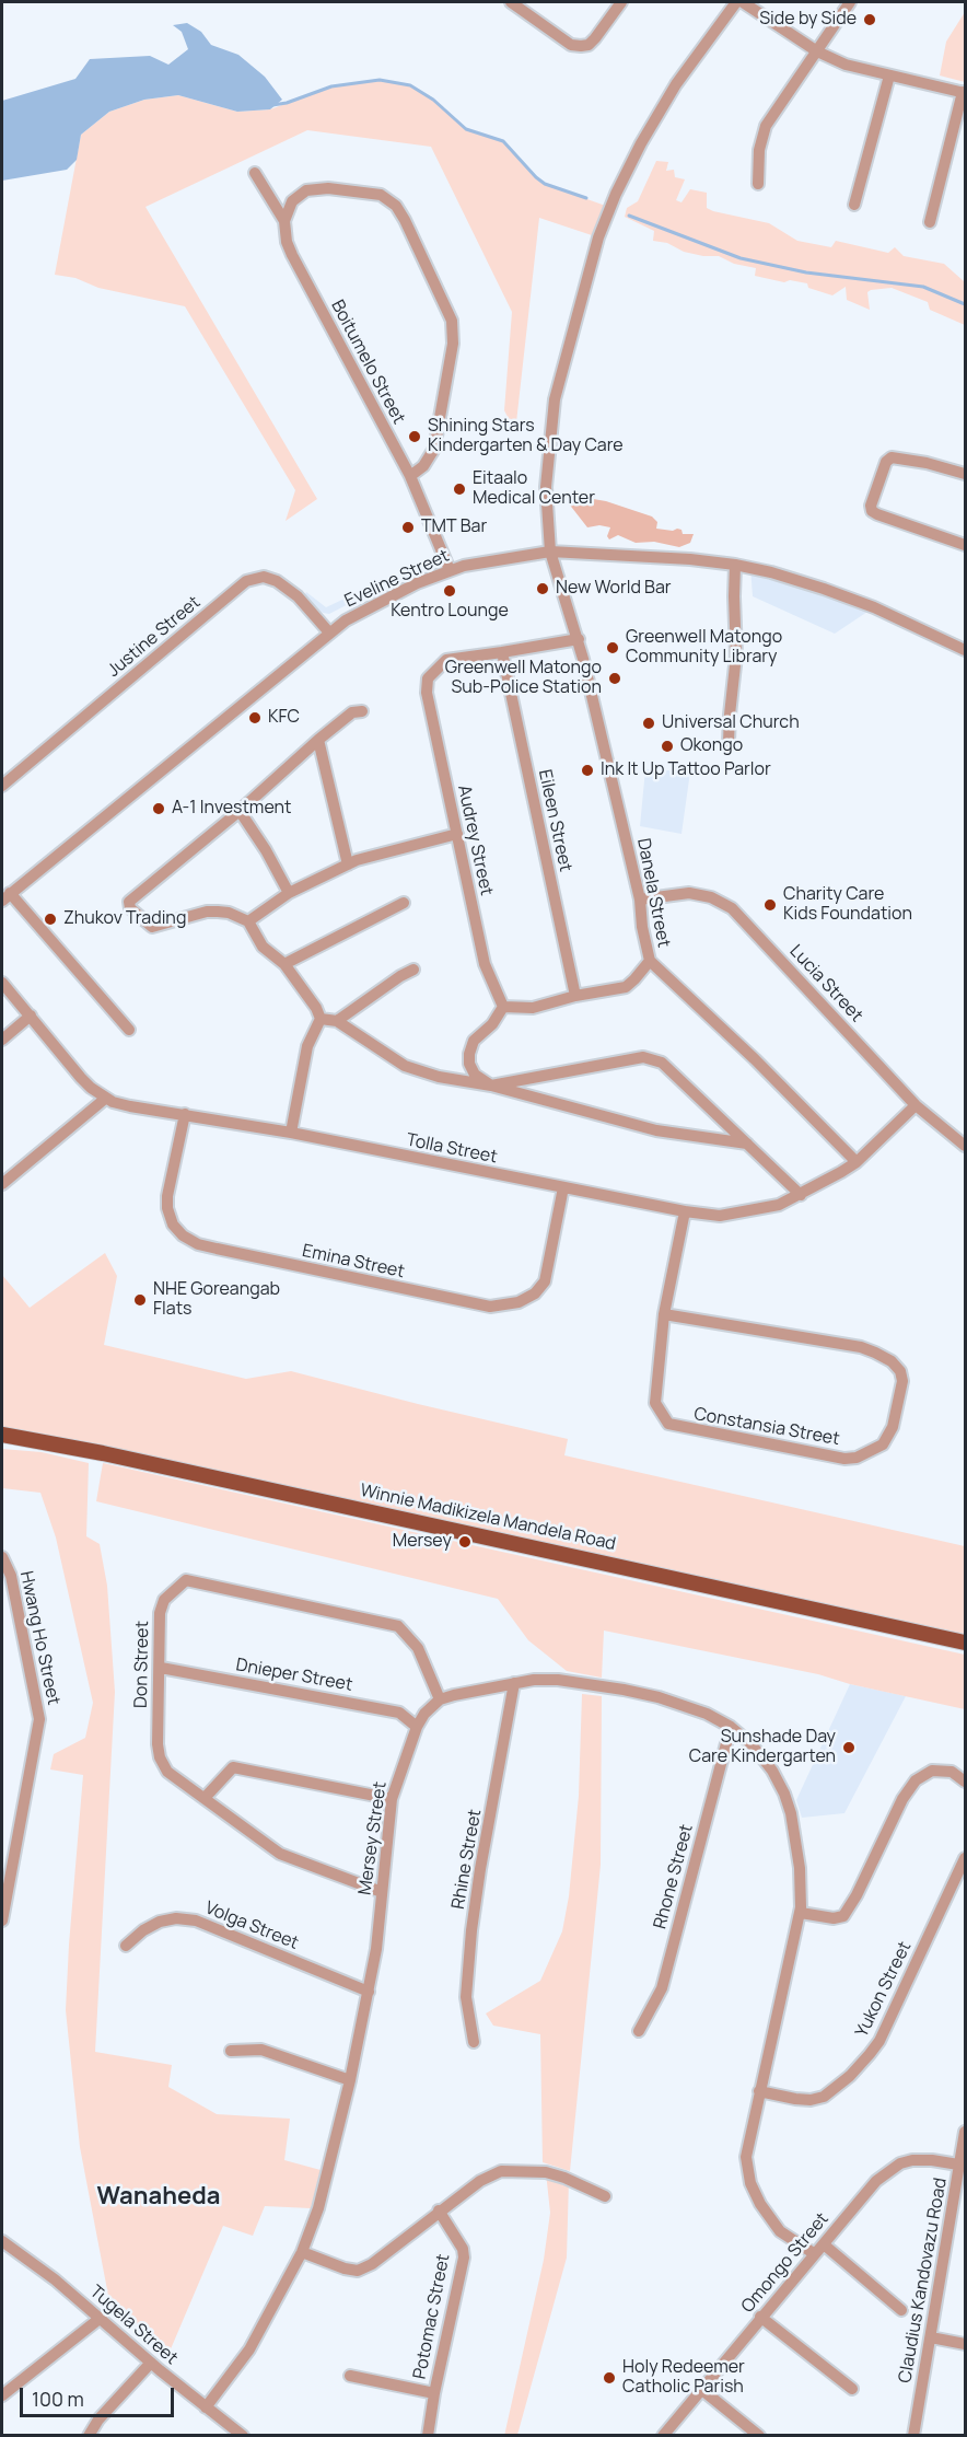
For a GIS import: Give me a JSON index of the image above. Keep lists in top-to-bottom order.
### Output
{
  "streets": {
    "main road": ["Winnie Madikizela Mandela Road"],
    "street": [
      "Boitumelo Street",
      "Eveline Street",
      "Justine Street",
      "Eileen Street",
      "Audrey Street",
      "Danela Street",
      "Lucia Street",
      "Tolla Street",
      "Emina Street",
      "Constansia Street",
      "Hwang Ho Street",
      "Don Street",
      "Dnieper Street",
      "Mersey Street",
      "Rhine Street",
      "Rhone Street",
      "Volga Street",
      "Yukon Street",
      "Omongo Street",
      "Claudius Kandovazu Road",
      "Potomac Street",
      "Tugela Street"
    ]
  },
  "crossings": [
    ["Boitumelo Street", "Eveline Street"],
    ["Eveline Street", "Justine Street"],
    ["Eveline Street", "Danela Street"],
    ["Eileen Street", "Audrey Street"],
    ["Audrey Street", "Danela Street"],
    ["Danela Street", "Lucia Street"],
    ["Danela Street", "Tolla Street"],
    ["Lucia Street", "Tolla Street"],
    ["Tolla Street", "Emina Street"],
    ["Tolla Street", "Constansia Street"],
    ["Don Street", "Dnieper Street"],
    ["Don Street", "Mersey Street"],
    ["Dnieper Street", "Mersey Street"],
    ["Mersey Street", "Volga Street"],
    ["Mersey Street", "Tugela Street"],
    ["Omongo Street", "Claudius Kandovazu Road"]
  ],
  "districts": ["Wanaheda"],
  "places": [
    "Side by Side",
    "Shining Stars Kindergarten & Day Care",
    "Eitaalo Medical Center",
    "TMT Bar",
    "New World Bar",
    "Kentro Lounge",
    "Greenwell Matongo Community Library",
    "Greenwell Matongo Sub-Police Station",
    "KFC",
    "Universal Church",
    "Okongo",
    "Ink It Up Tattoo Parlor",
    "A-1 Investment",
    "Charity Care Kids Foundation",
    "Zhukov Trading",
    "NHE Goreangab Flats",
    "Mersey",
    "Sunshade Day Care Kindergarten",
    "Holy Redeemer Catholic Parish"
  ],
  "scale_bar": "100 m"
}
